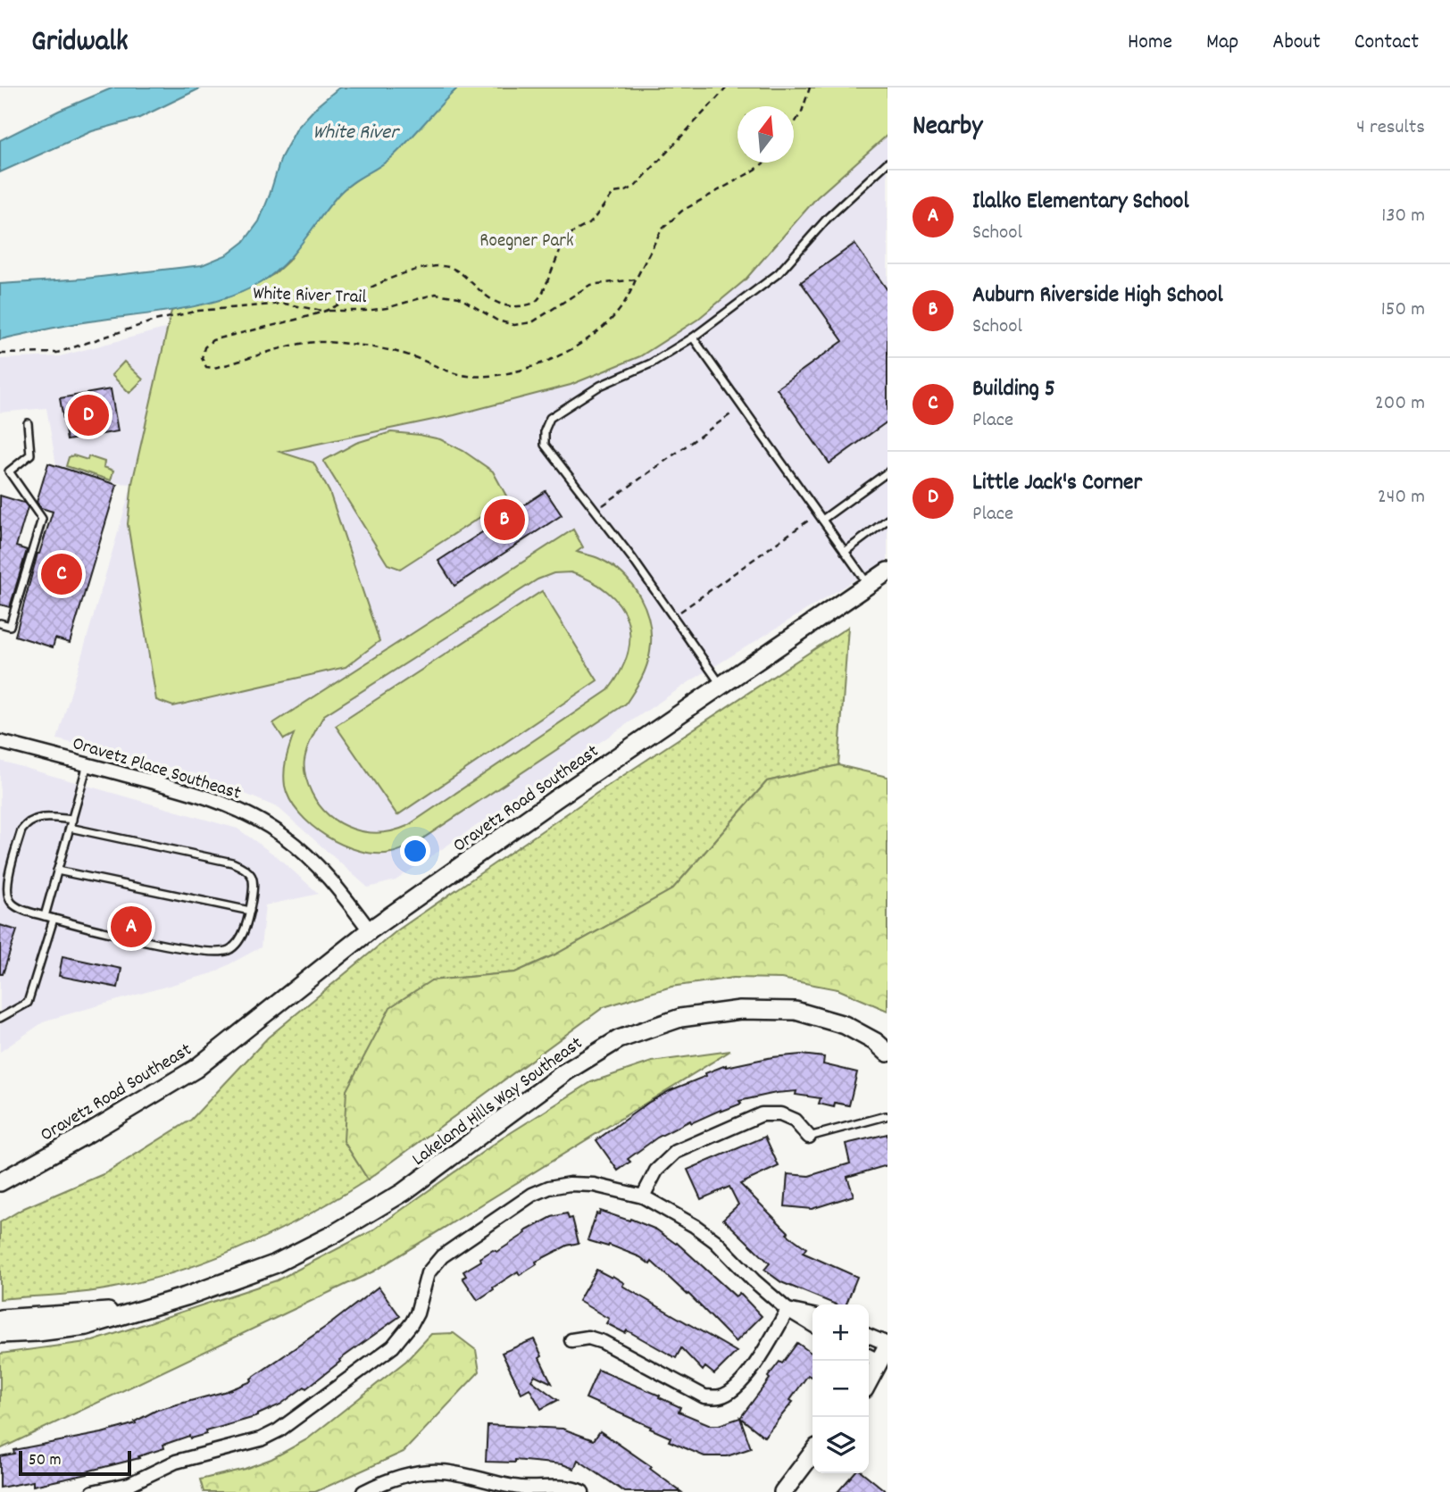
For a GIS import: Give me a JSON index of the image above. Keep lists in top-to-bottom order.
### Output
{
  "streets": {
    "street": ["Oravetz Place Southeast", "Oravetz Road Southeast", "Lakeland Hills Way Southeast"],
    "path": ["White River Trail"]
  },
  "crossings": [
    ["Oravetz Place Southeast", "Oravetz Road Southeast"]
  ],
  "water": ["White River"],
  "parks": ["Roegner Park"],
  "scale_bar": "50 m",
  "north": "top",
  "page": {
    "header": "Gridwalk",
    "nav": [
      "Home",
      "Map",
      "About",
      "Contact"
    ],
    "heading": ["Nearby", "4 results"],
    "list": [
      {
        "mark": "A",
        "name": "Ilalko Elementary School",
        "note": "School",
        "value": "130 m"
      },
      {
        "mark": "B",
        "name": "Auburn Riverside High School",
        "note": "School",
        "value": "150 m"
      },
      {
        "mark": "C",
        "name": "Building 5",
        "note": "Place",
        "value": "200 m"
      },
      {
        "mark": "D",
        "name": "Little Jack's Corner",
        "note": "Place",
        "value": "240 m"
      }
    ],
    "pins": [
      "D",
      "B",
      "C",
      "A"
    ],
    "map_buttons": ["+", "−"],
    "scale": "50 m"
  }
}
